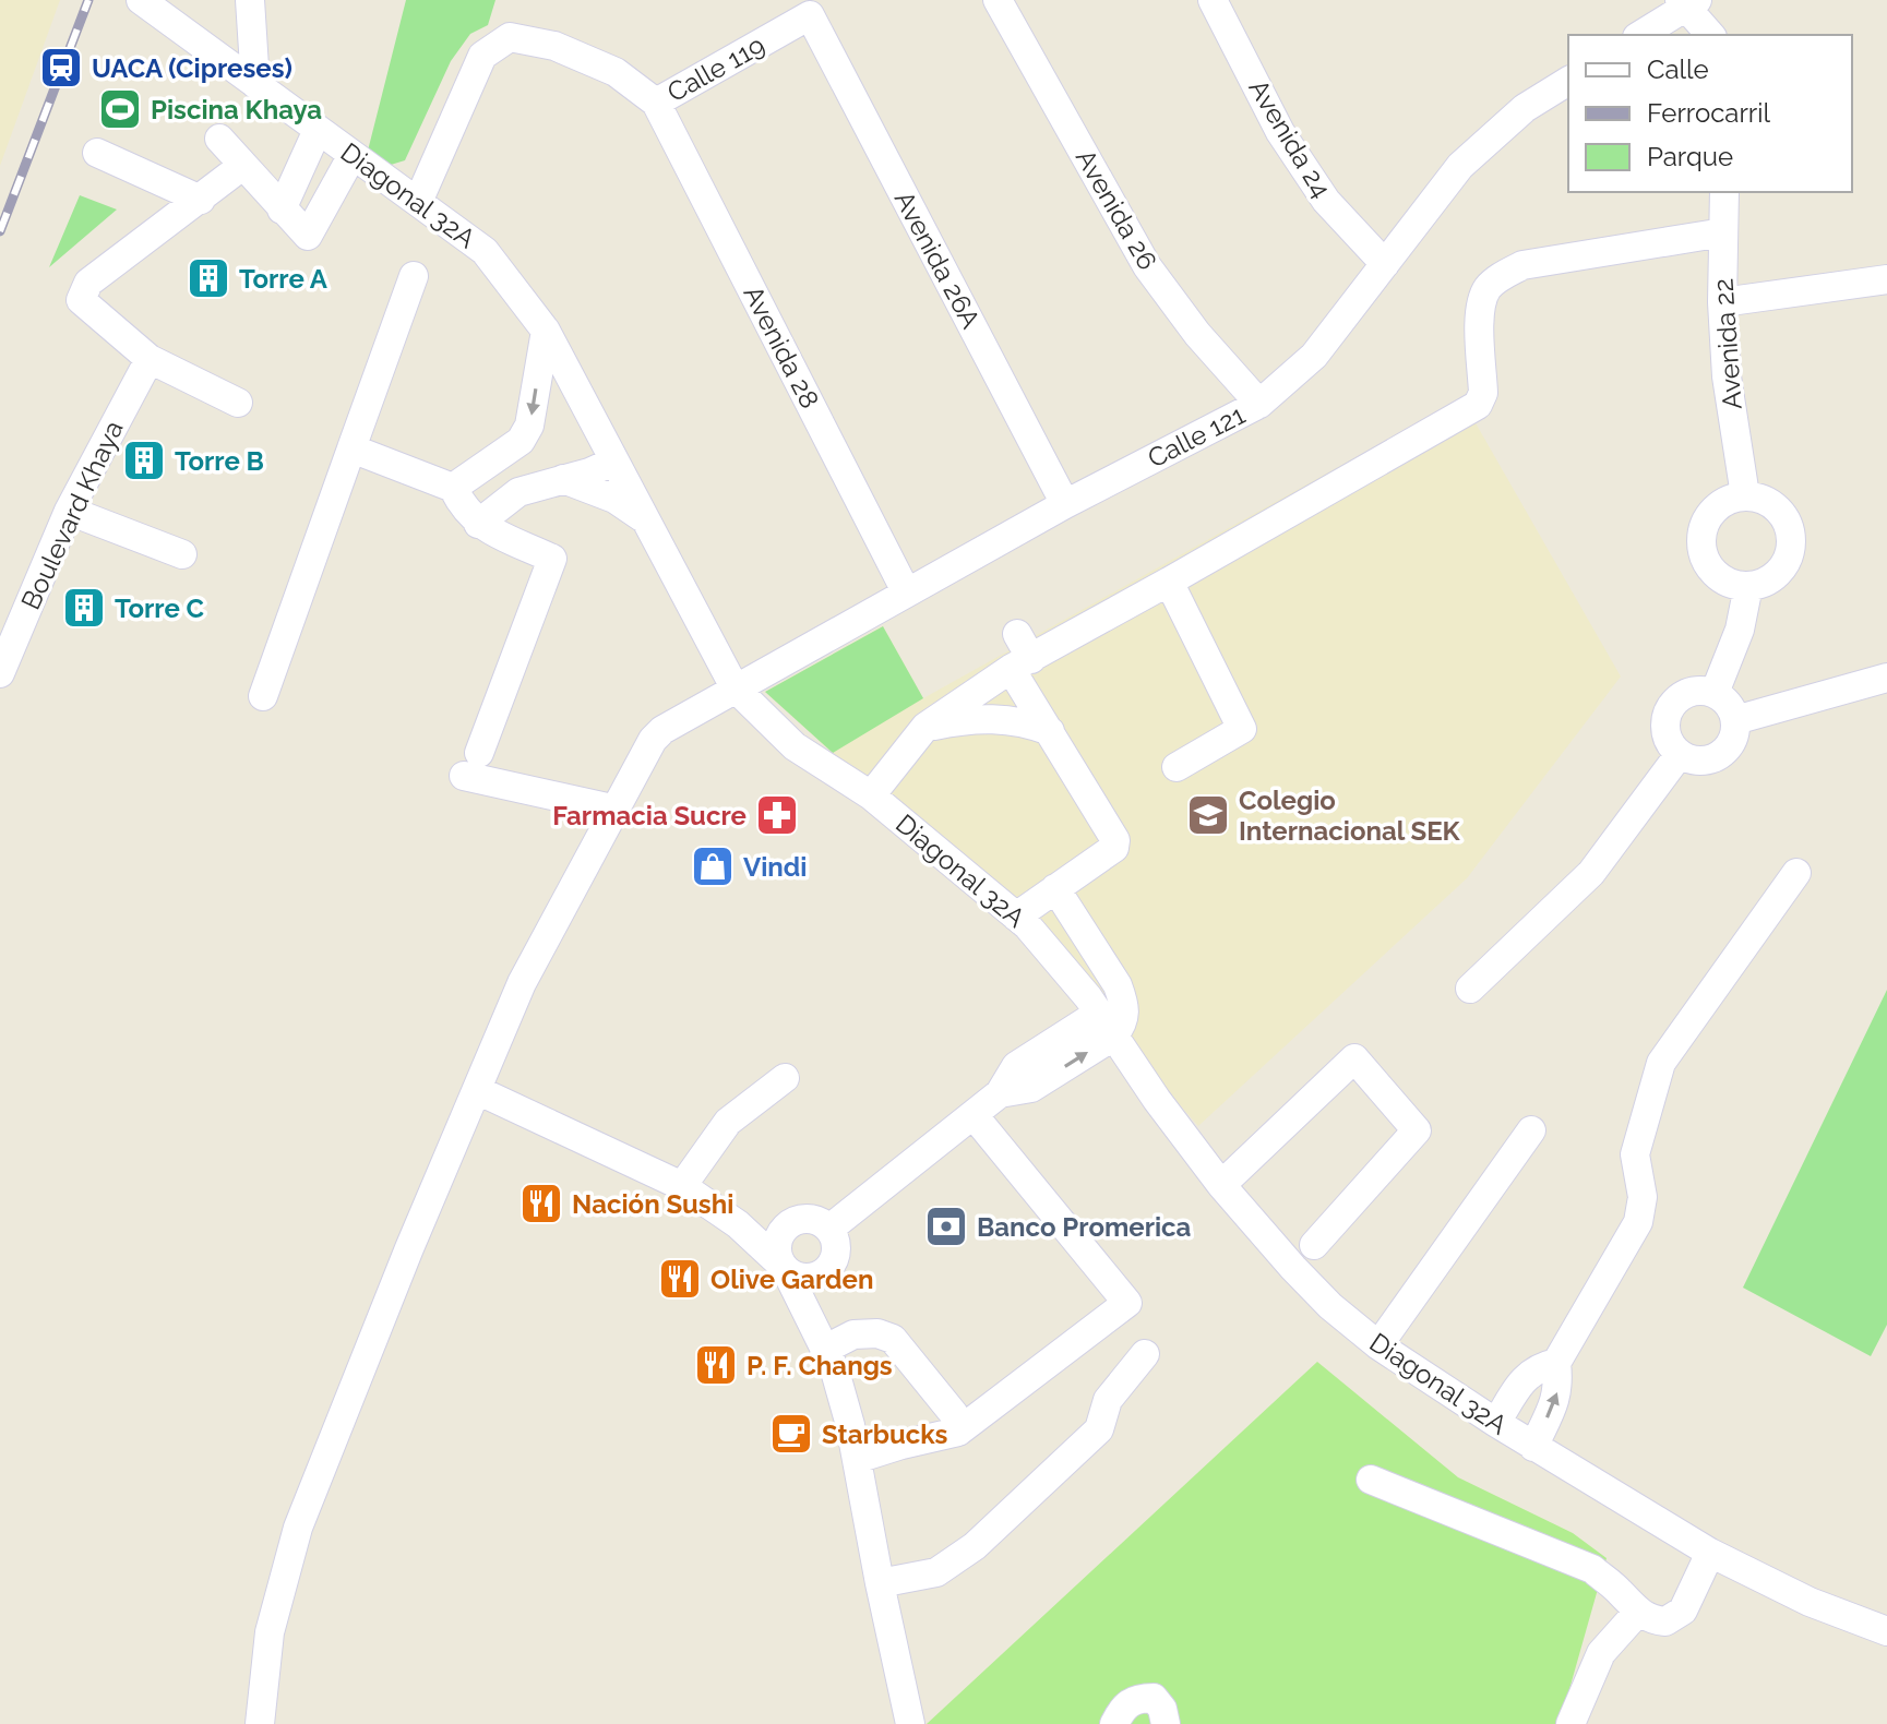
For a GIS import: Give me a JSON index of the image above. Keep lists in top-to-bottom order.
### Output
{
  "streets": {
    "street": [
      "Calle 119",
      "Avenida 24",
      "Diagonal 32A",
      "Avenida 26",
      "Avenida 26A",
      "Avenida 22",
      "Avenida 28",
      "Calle 121",
      "Boulevard Khaya"
    ]
  },
  "crossings": [
    ["Calle 119", "Diagonal 32A"],
    ["Calle 119", "Avenida 26A"],
    ["Calle 119", "Avenida 28"],
    ["Avenida 24", "Calle 121"],
    ["Diagonal 32A", "Calle 121"],
    ["Avenida 26", "Calle 121"],
    ["Avenida 26A", "Calle 121"],
    ["Avenida 28", "Calle 121"]
  ],
  "places": {
    "station": ["UACA (Cipreses)"],
    "sports": ["Piscina Khaya"],
    "building": ["Torre A", "Torre B", "Torre C"],
    "pharmacy": ["Farmacia Sucre"],
    "school or university": ["Colegio Internacional SEK"],
    "shop": ["Vindi"],
    "restaurant": ["Nación Sushi", "Olive Garden", "P. F. Changs"],
    "bank": ["Banco Promerica"],
    "cafe": ["Starbucks"]
  },
  "legend": ["Calle", "Ferrocarril", "Parque"]
}
